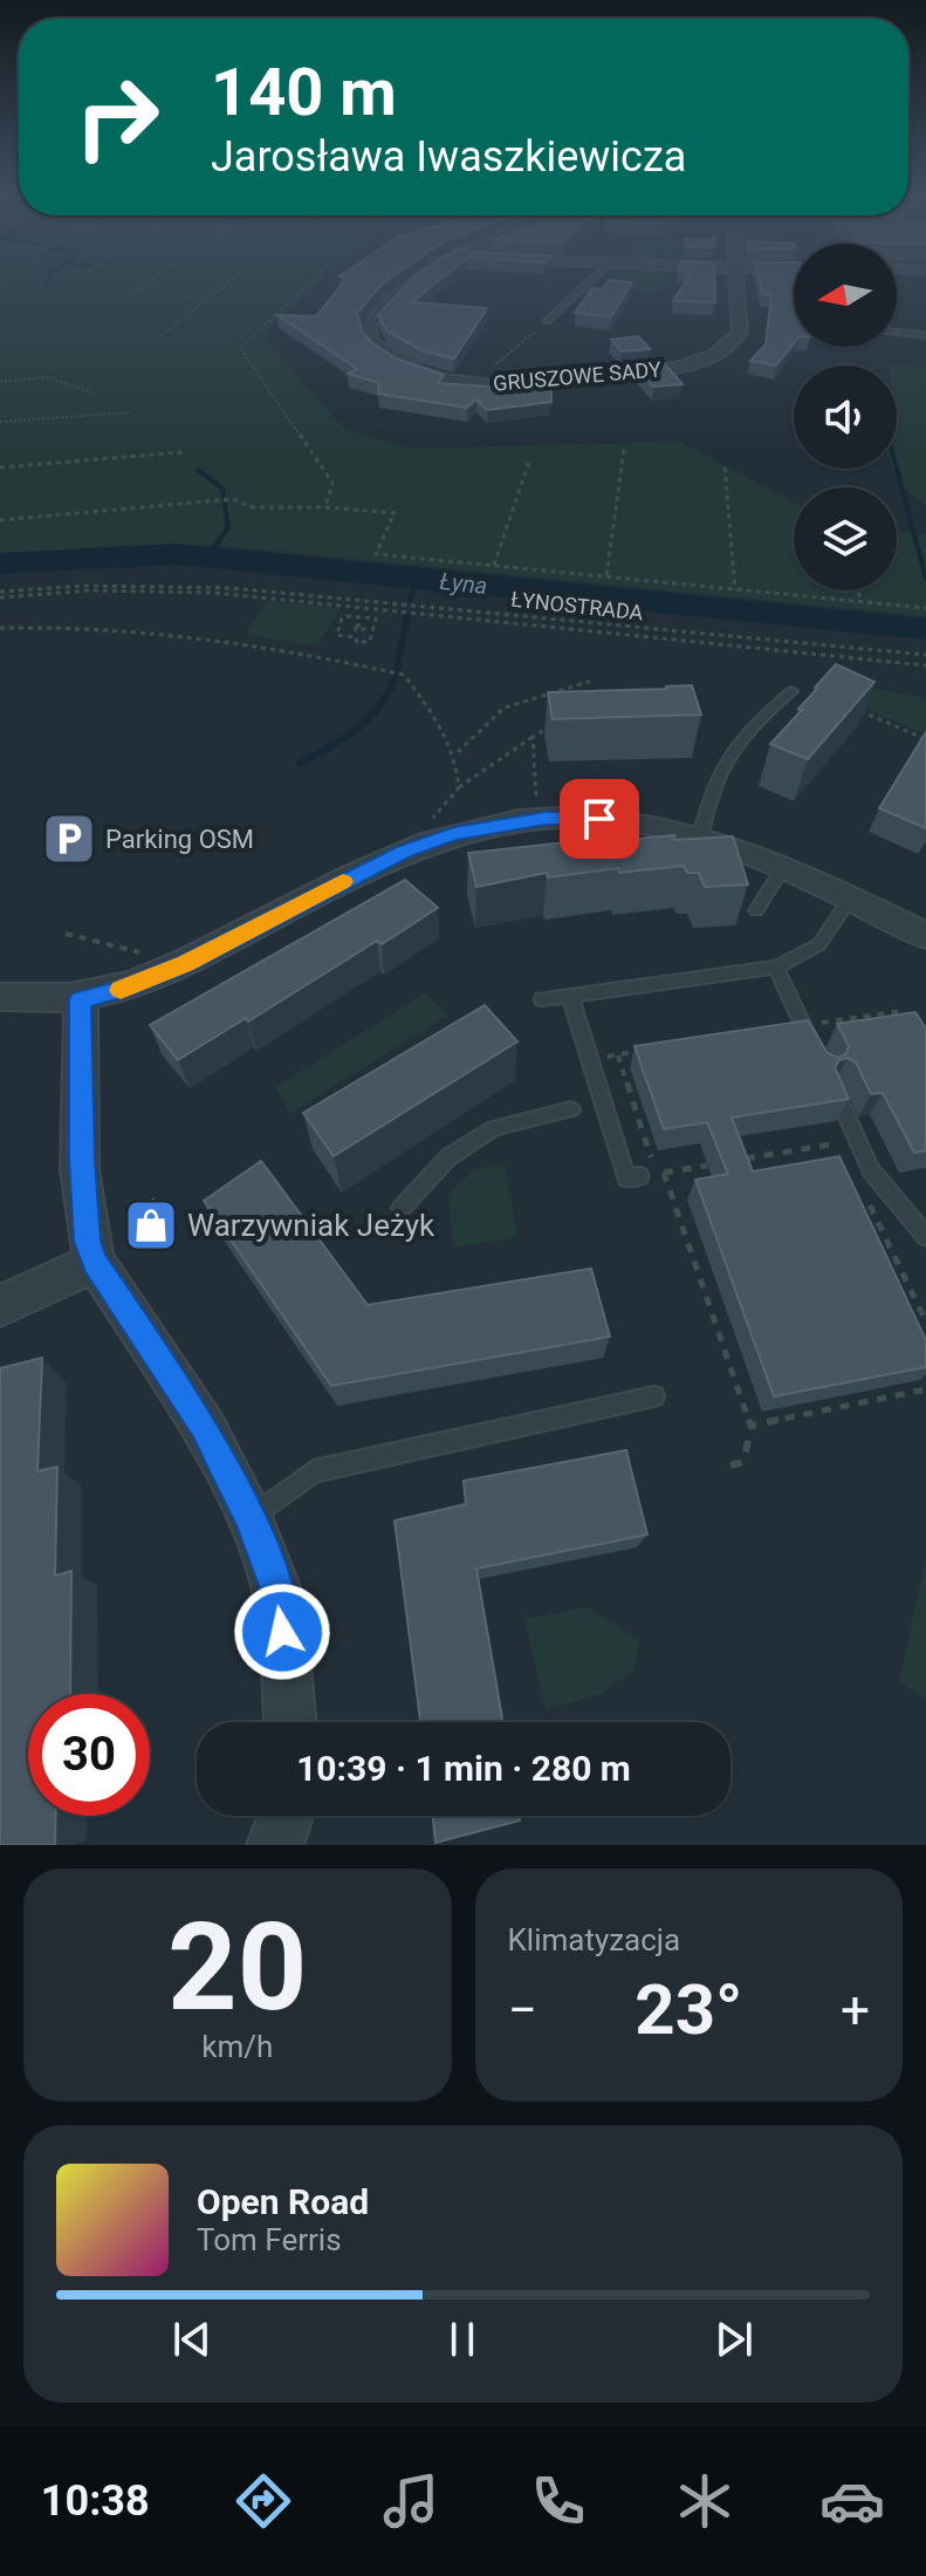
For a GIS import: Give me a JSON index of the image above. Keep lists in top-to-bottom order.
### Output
{
  "streets": {
    "street": ["GRUSZOWE SADY"],
    "path": ["ŁYNOSTRADA"]
  },
  "water": ["Łyna"],
  "places": {
    "parking": ["Parking OSM"],
    "shop": ["Warzywniak Jeżyk"]
  },
  "north": "left",
  "page": {
    "turn": ["140 m", "Jarosława Iwaszkiewicza"],
    "limit": "30",
    "trip": "10:39 · 1 min · 280 m",
    "tile": [
      ["20", "km/h"],
      "Klimatyzacja"
    ],
    "heat": ["−", "23°", "+"],
    "song": ["Open Road", "Tom Ferris"],
    "tabs": "10:38"
  }
}
